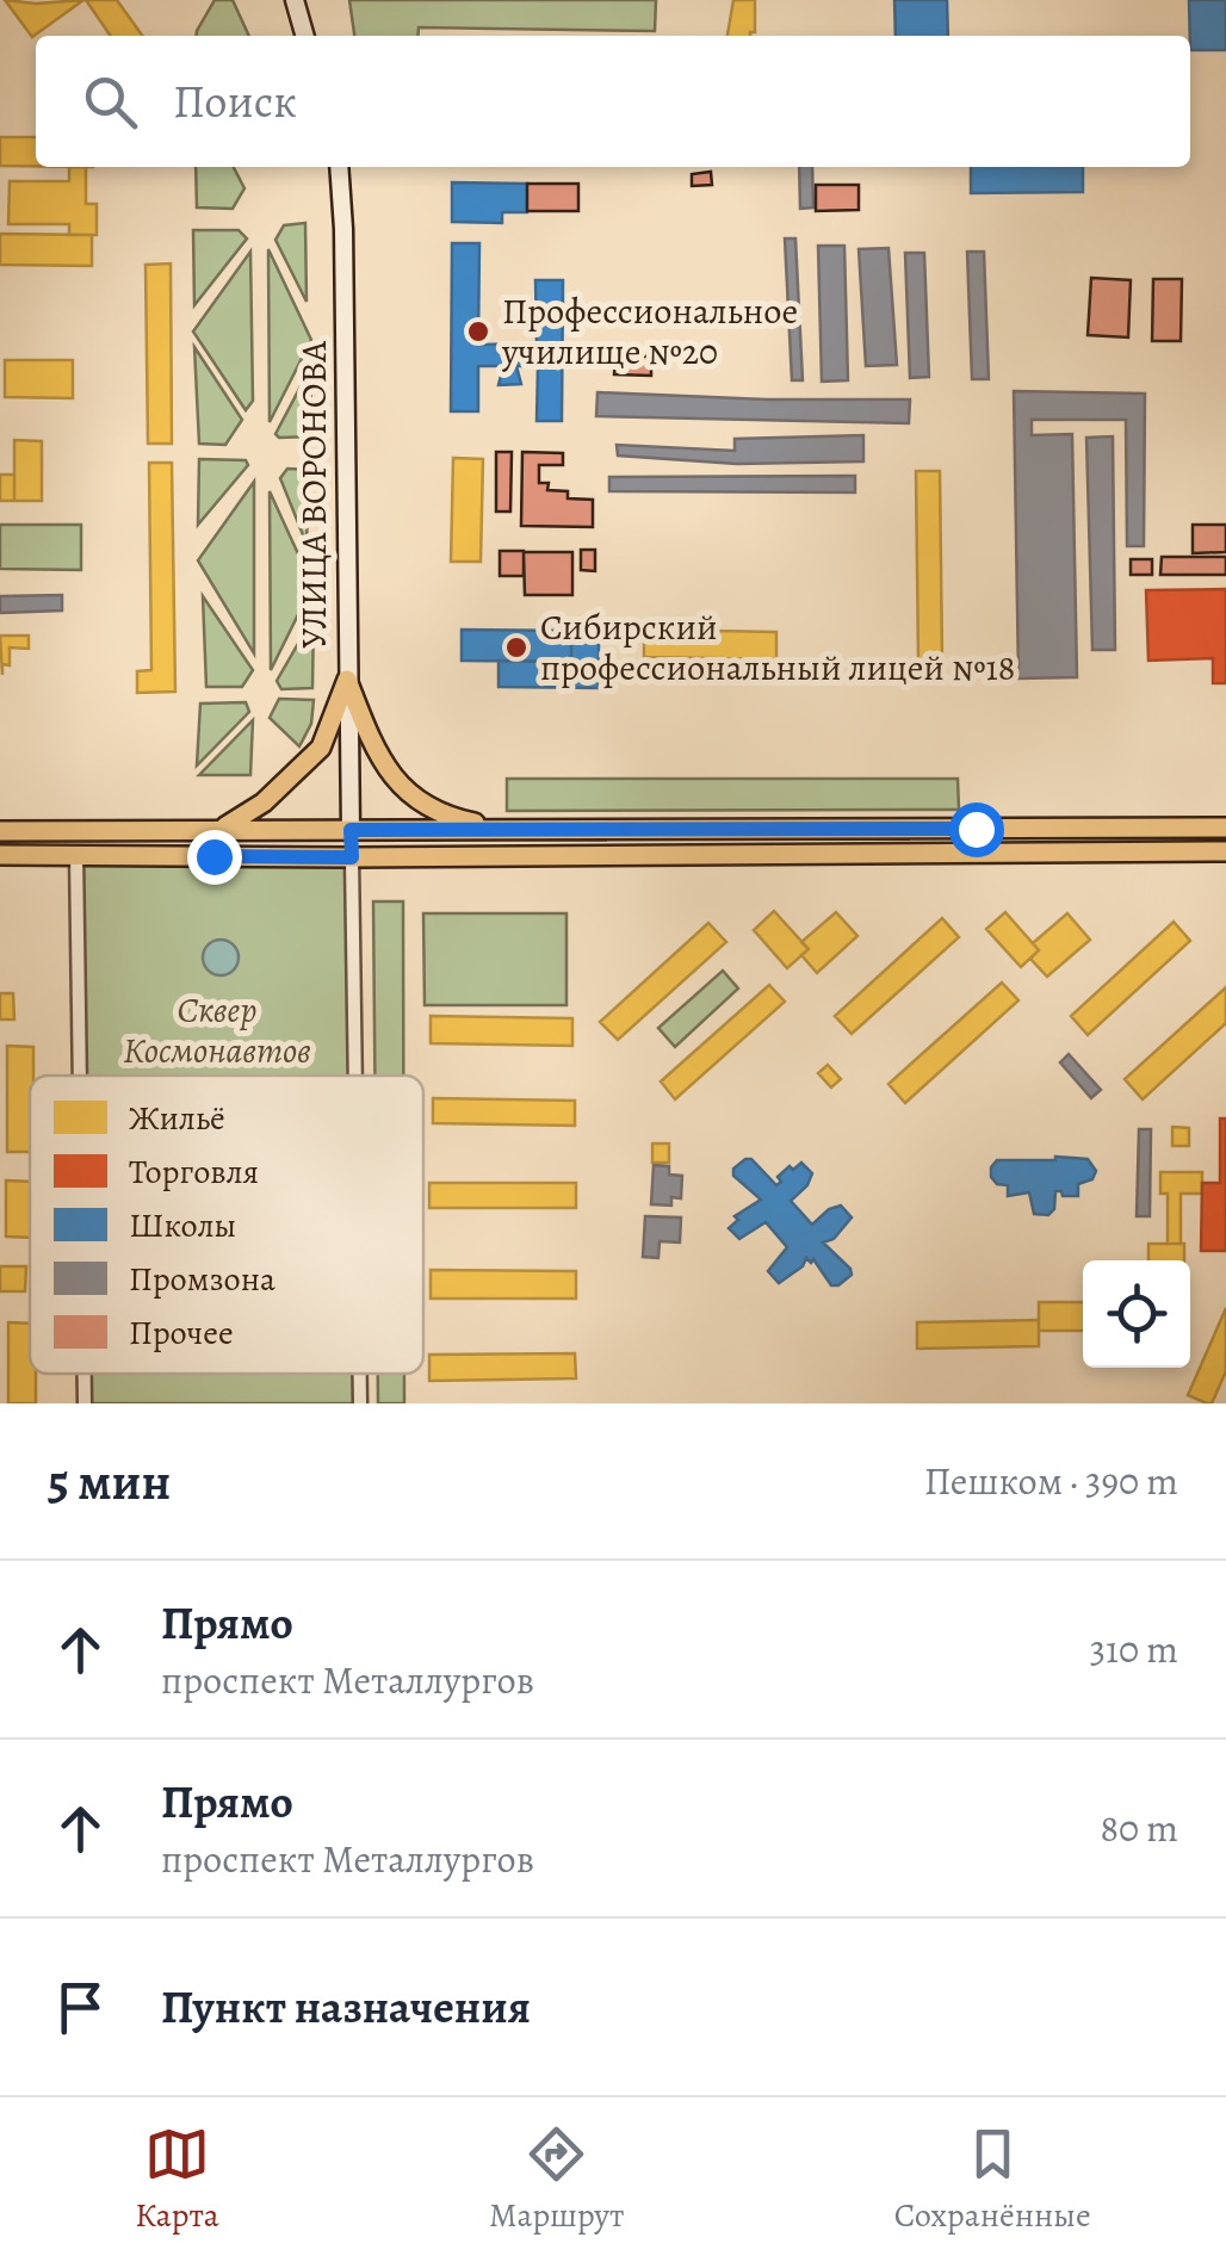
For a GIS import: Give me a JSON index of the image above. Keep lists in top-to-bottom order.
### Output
{
  "streets": {
    "main road": ["УЛИЦА ВОРОНОВА"]
  },
  "parks": ["Сквер Космонавтов"],
  "places": ["Профессиональное училище №20", "Сибирский профессиональный лицей №18"],
  "legend": [
    "Жильё",
    "Торговля",
    "Школы",
    "Промзона",
    "Прочее"
  ],
  "page": {
    "search": "Поиск",
    "heading": ["5 мин", "Пешком · 390 m"],
    "list": [
      ["Прямо", "проспект Металлургов", "310 m"],
      ["Прямо", "проспект Металлургов", "80 m"],
      "Пункт назначения"
    ],
    "nav": ["Карта", "Маршрут", "Сохранённые"]
  }
}
